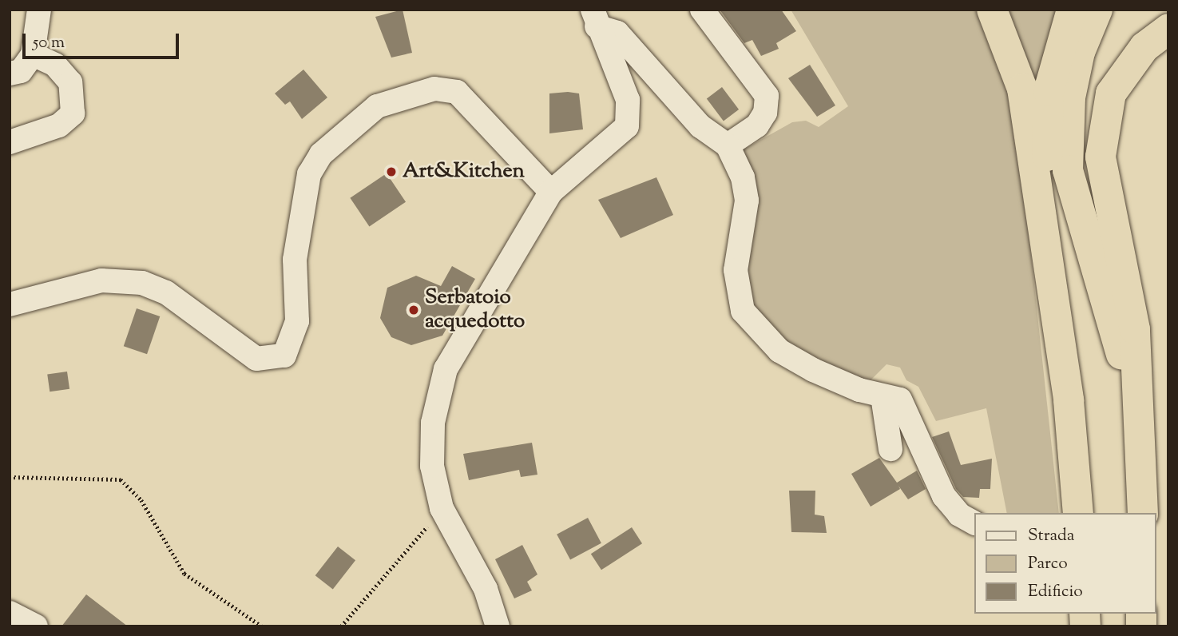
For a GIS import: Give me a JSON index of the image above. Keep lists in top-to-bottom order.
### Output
{
  "places": ["Art&Kitchen", "Serbatoio acquedotto"],
  "legend": ["Strada", "Parco", "Edificio"],
  "scale_bar": "50 m"
}
